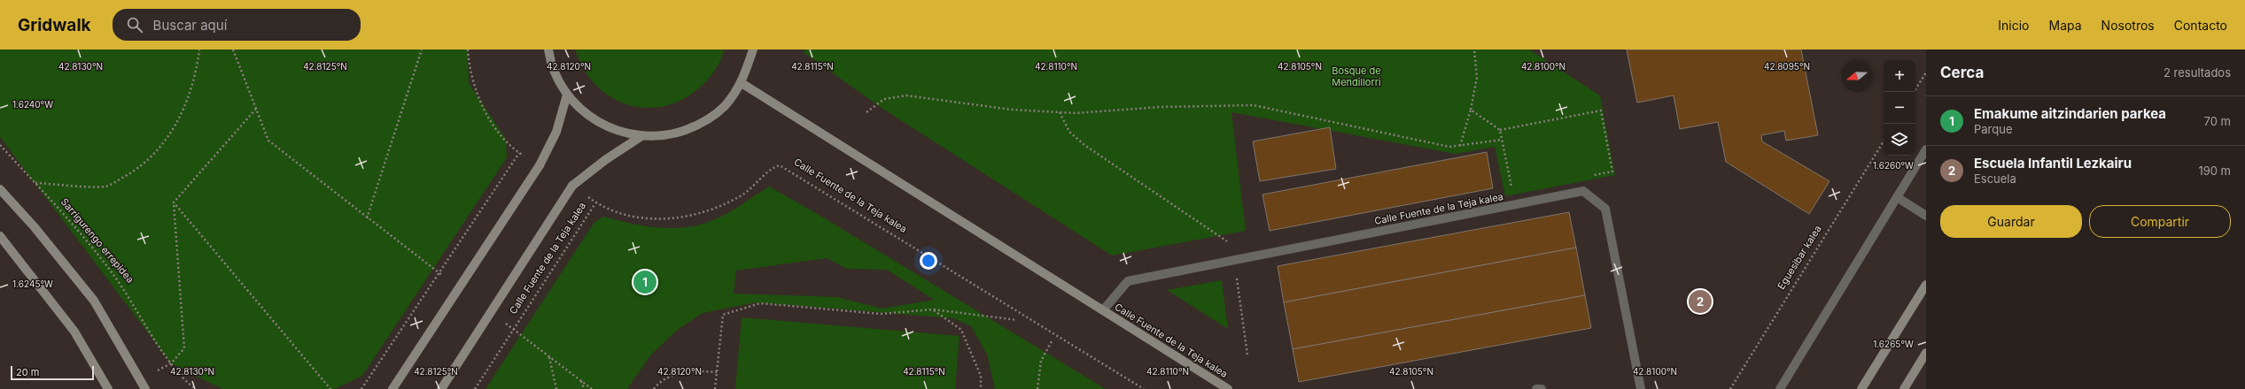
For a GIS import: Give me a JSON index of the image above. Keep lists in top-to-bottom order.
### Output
{
  "streets": {
    "main road": ["Calle Fuente de la Teja kalea"],
    "path": ["Sarrigurengo errepidea", "Eguesibar kalea"]
  },
  "parks": ["Bosque de Mendillorri"],
  "scale_bar": "20 m",
  "north": "left",
  "page": {
    "header": "Gridwalk",
    "search": "Buscar aquí",
    "nav": [
      "Inicio",
      "Mapa",
      "Nosotros",
      "Contacto"
    ],
    "heading": ["Cerca", "2 resultados"],
    "map_buttons": ["+", "−"],
    "list": [
      {
        "mark": "1",
        "name": "Emakume aitzindarien parkea",
        "note": "Parque",
        "value": "70 m"
      },
      {
        "mark": "2",
        "name": "Escuela Infantil Lezkairu",
        "note": "Escuela",
        "value": "190 m"
      }
    ],
    "buttons": ["Guardar", "Compartir"],
    "pins": ["1", "2"],
    "scale": "20 m"
  },
  "coordinates": [
    "42.8130°N",
    "42.8125°N",
    "42.8120°N",
    "42.8115°N",
    "42.8110°N",
    "42.8105°N",
    "42.8100°N",
    "42.8095°N",
    "1.6240°W",
    "1.6260°W",
    "1.6245°W",
    "1.6265°W"
  ]
}
